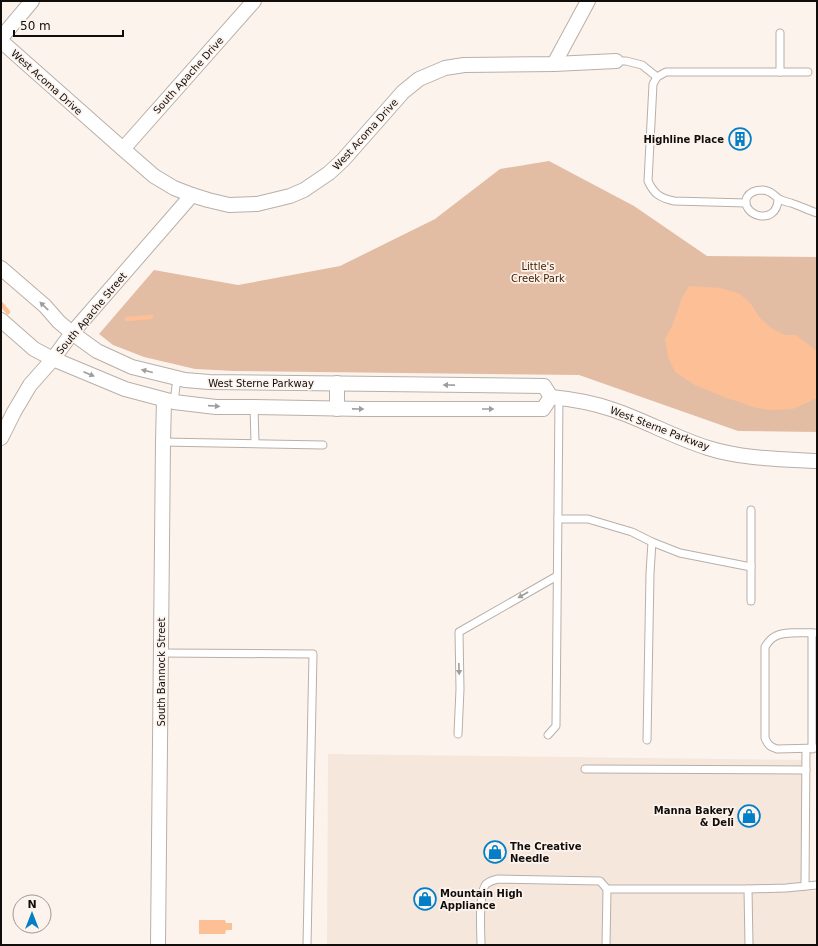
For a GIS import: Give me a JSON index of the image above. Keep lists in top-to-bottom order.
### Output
{
  "streets": {
    "street": [
      "South Apache Drive",
      "West Acoma Drive",
      "South Apache Street",
      "West Sterne Parkway",
      "South Bannock Street"
    ]
  },
  "crossings": [
    ["South Apache Drive", "West Acoma Drive"],
    ["West Acoma Drive", "South Apache Street"],
    ["South Apache Street", "West Sterne Parkway"]
  ],
  "parks": ["Little's Creek Park"],
  "places": {
    "building": ["Highline Place"],
    "shop": ["Manna Bakery & Deli", "The Creative Needle", "Mountain High Appliance"]
  },
  "scale_bar": "50 m",
  "north": "top"
}
